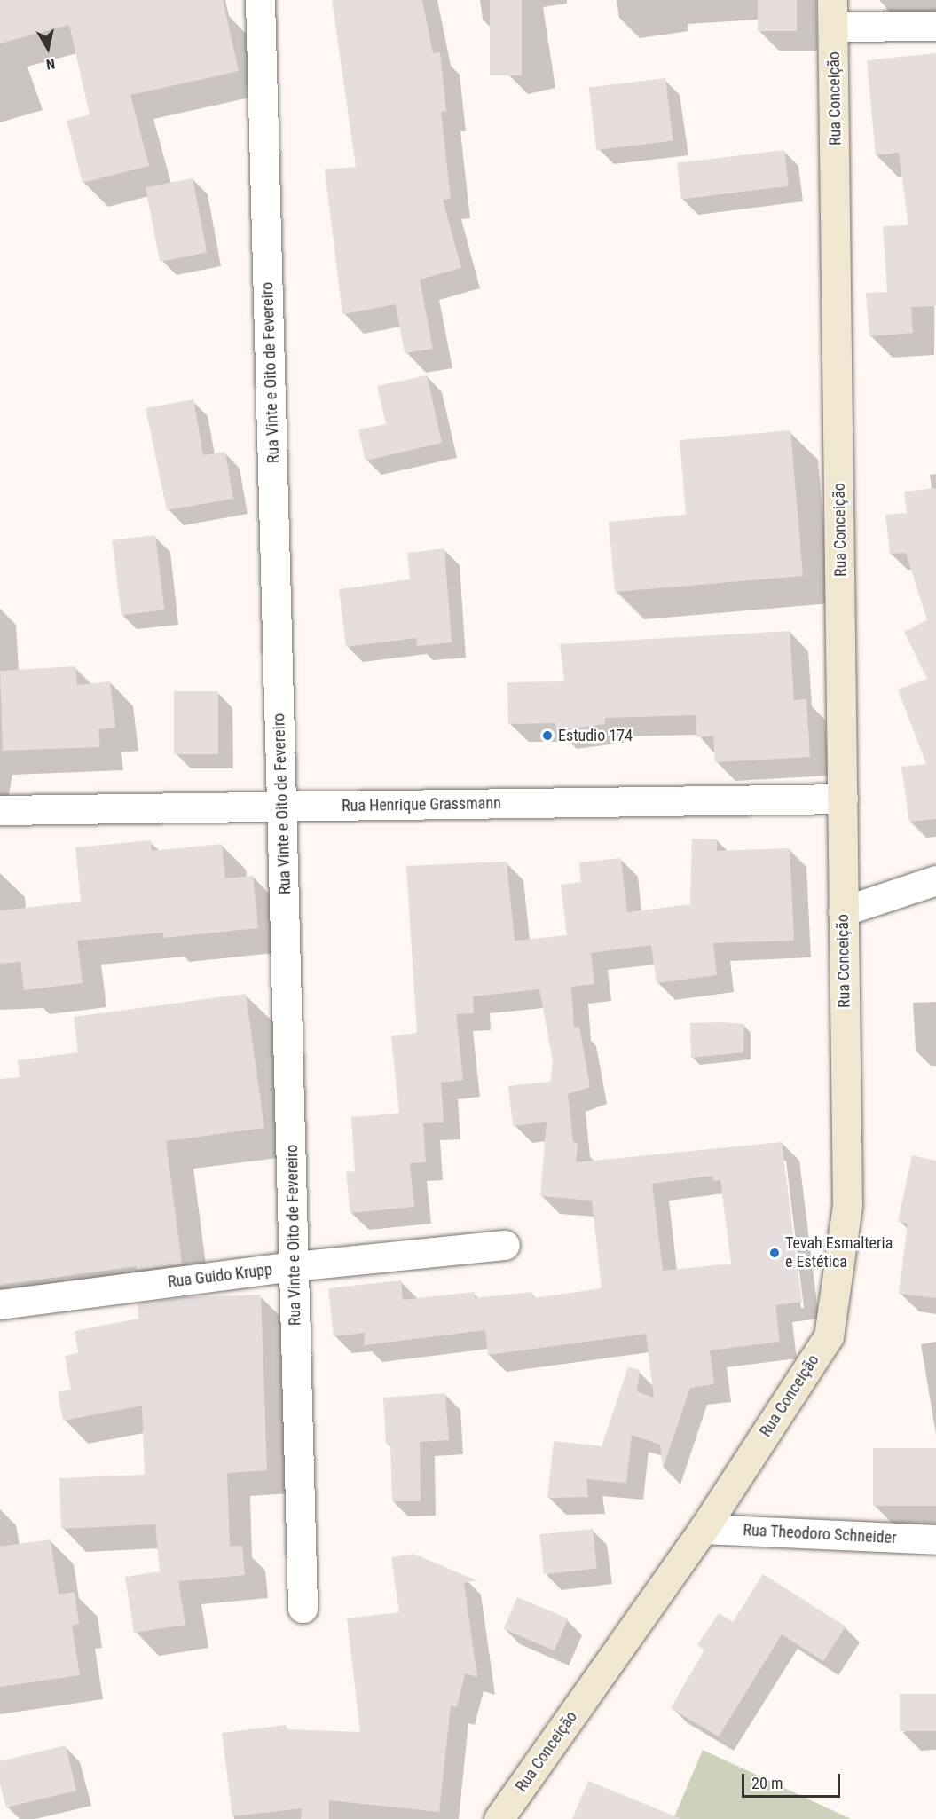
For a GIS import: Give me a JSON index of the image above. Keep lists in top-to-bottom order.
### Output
{
  "streets": {
    "main road": ["Rua Conceição"],
    "street": [
      "Rua Vinte e Oito de Fevereiro",
      "Rua Henrique Grassmann",
      "Rua Guido Krupp",
      "Rua Theodoro Schneider"
    ]
  },
  "crossings": [
    ["Rua Conceição", "Rua Henrique Grassmann"],
    ["Rua Conceição", "Rua Theodoro Schneider"],
    ["Rua Vinte e Oito de Fevereiro", "Rua Henrique Grassmann"],
    ["Rua Vinte e Oito de Fevereiro", "Rua Guido Krupp"]
  ],
  "places": ["Estudio 174", "Tevah Esmalteria e Estética"],
  "scale_bar": "20 m",
  "north": "bottom"
}
